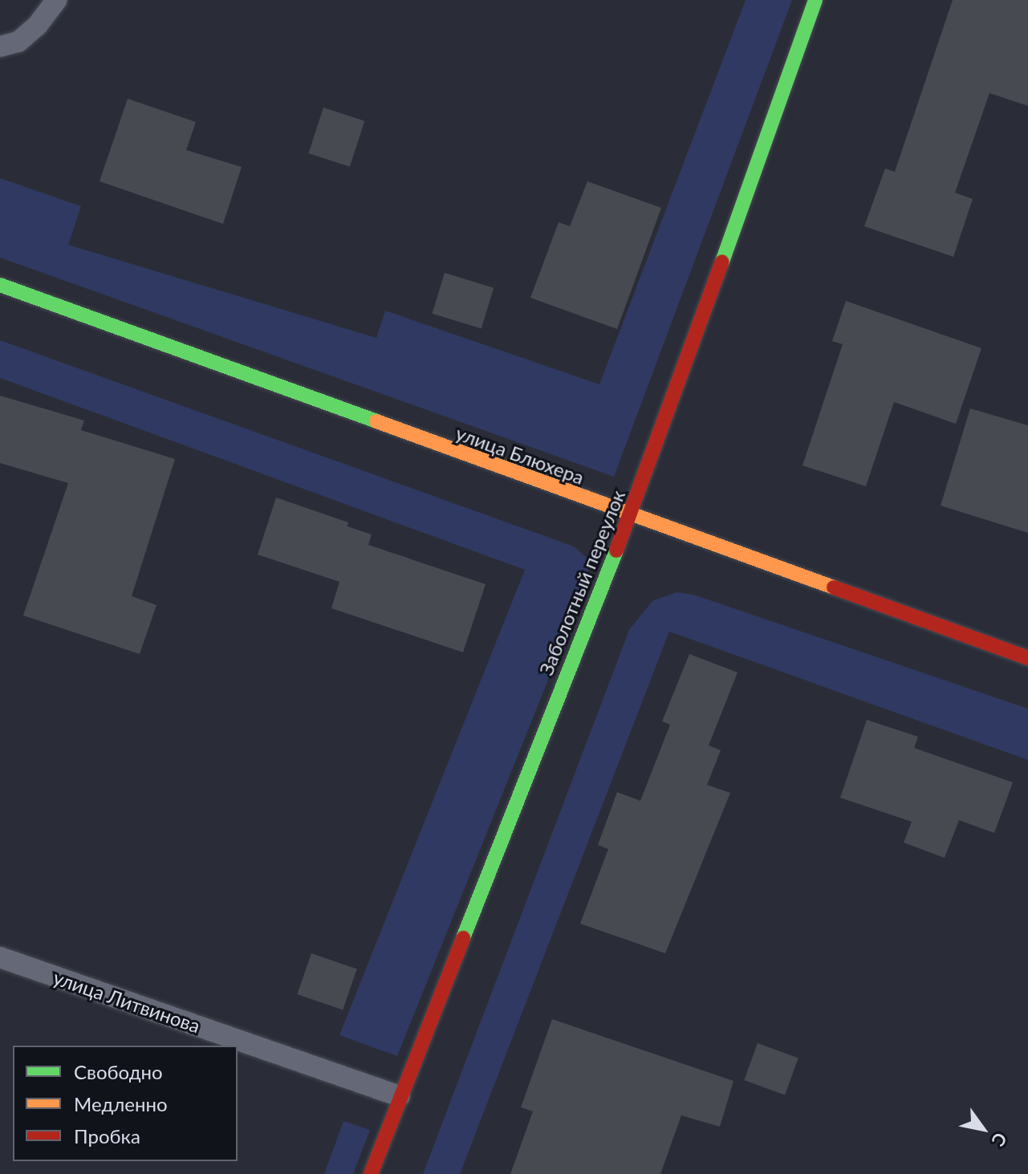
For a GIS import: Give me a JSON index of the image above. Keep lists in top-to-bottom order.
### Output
{
  "streets": {
    "street": ["улица Блюхера", "Заболотный переулок"],
    "lane": ["улица Литвинова"]
  },
  "crossings": [
    ["улица Блюхера", "Заболотный переулок"],
    ["Заболотный переулок", "улица Литвинова"]
  ],
  "legend": ["Свободно", "Медленно", "Пробка"],
  "north": "bottom right"
}
